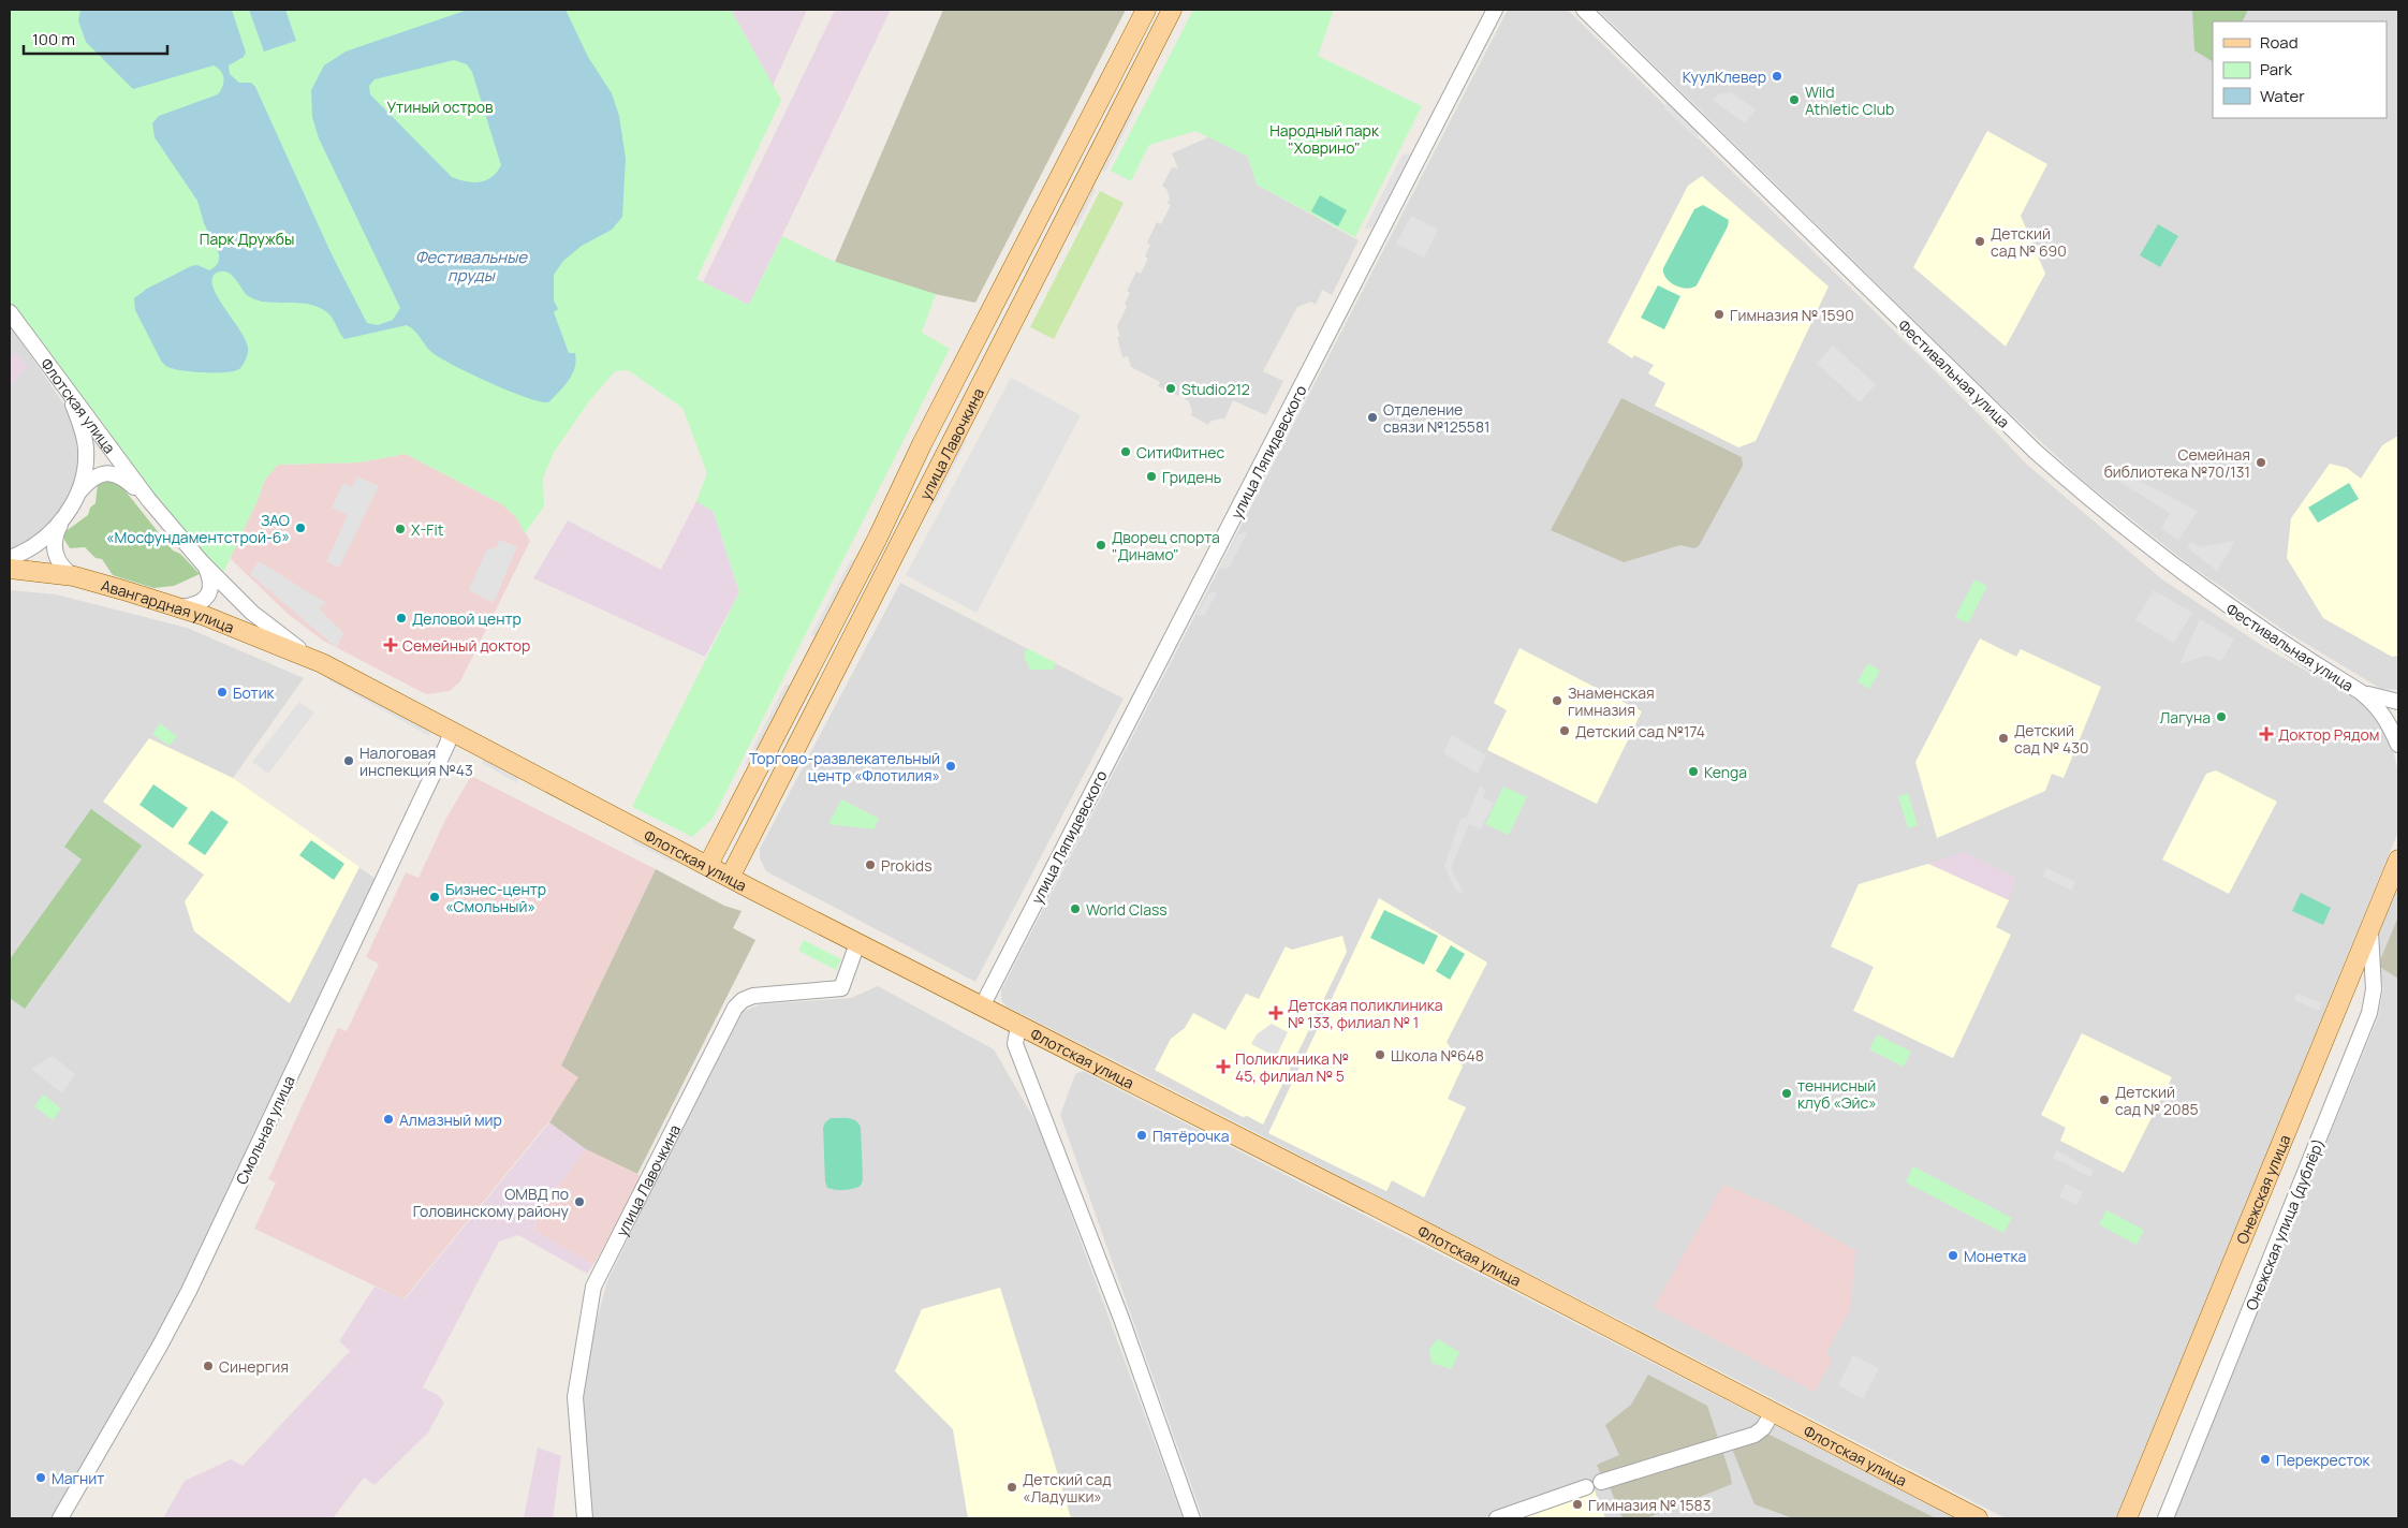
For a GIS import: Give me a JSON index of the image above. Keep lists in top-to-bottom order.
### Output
{
  "streets": {
    "main road": [
      "Флотская улица",
      "улица Лавочкина",
      "Авангардная улица",
      "Онежская улица"
    ],
    "street": [
      "Фестивальная улица",
      "улица Ляпидевского",
      "Смольная улица",
      "Онежская улица (дублёр)"
    ]
  },
  "crossings": [
    ["Флотская улица", "улица Лавочкина"],
    ["Флотская улица", "улица Ляпидевского"],
    ["Флотская улица", "Авангардная улица"],
    ["Флотская улица", "Смольная улица"],
    ["Онежская улица", "Онежская улица (дублёр)"]
  ],
  "water": ["Фестивальные пруды"],
  "parks": ["Утиный остров", "Народный парк \"Ховрино\"", "Парк Дружбы"],
  "places": {
    "other": [
      "КуулКлевер",
      "Wild Athletic Club",
      "Детский сад № 690",
      "Гимназия № 1590",
      "Studio212",
      "Отделение связи №125581",
      "СитиФитнес",
      "Семейная библиотека №70/131",
      "Гридень",
      "ЗАО «Мосфундаментстрой-6»",
      "X-Fit",
      "Дворец спорта \"Динамо\"",
      "Деловой центр",
      "Ботик",
      "Знаменская гимназия",
      "Лагуна",
      "Детский сад №174",
      "Детский сад № 430",
      "Налоговая инспекция №43",
      "Торгово-развлекательный центр «Флотилия»",
      "Kenga",
      "Prokids",
      "Бизнес-центр «Смольный»",
      "World Class",
      "Школа №648",
      "теннисный клуб «Эйс»",
      "Детский сад № 2085",
      "Алмазный мир",
      "Пятёрочка",
      "ОМВД по Головинскому району",
      "Монетка",
      "Синергия",
      "Перекресток",
      "Магнит",
      "Детский сад «Ладушки»",
      "Гимназия № 1583"
    ],
    "health": [
      "Семейный доктор",
      "Доктор Рядом",
      "Детская поликлиника № 133, филиал № 1",
      "Поликлиника № 45, филиал № 5"
    ]
  },
  "legend": ["Road", "Park", "Water"],
  "scale_bar": "100 m"
}
